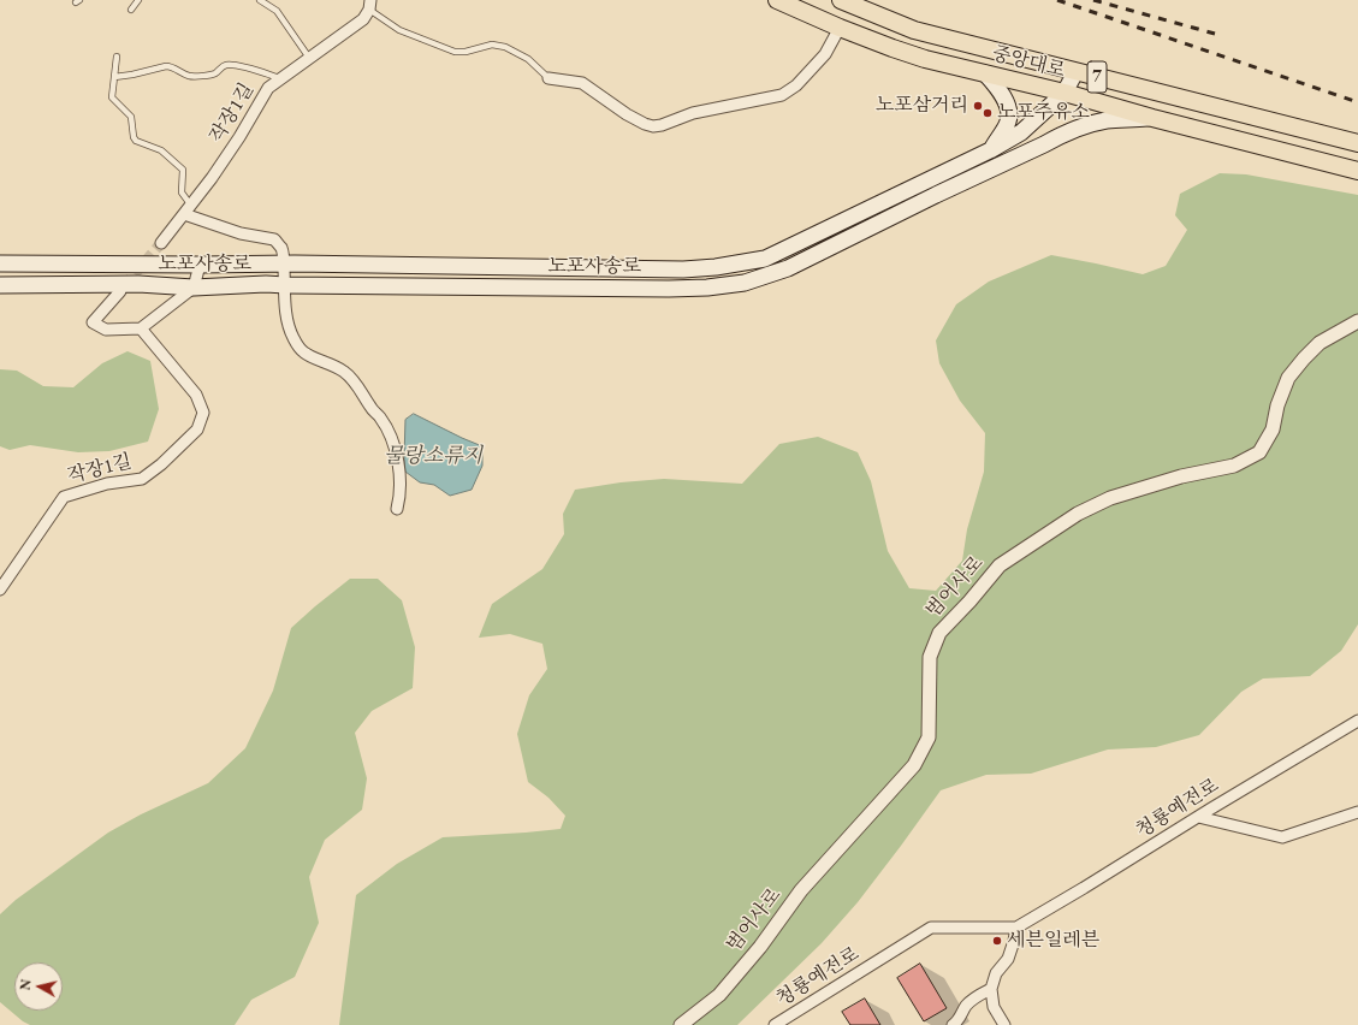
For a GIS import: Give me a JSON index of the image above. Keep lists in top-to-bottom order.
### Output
{
  "streets": {
    "main road": ["중앙대로", "7", "노포사송로"],
    "street": ["작장1길", "범어사로", "청룡예전로"]
  },
  "crossings": [
    ["중앙대로", "노포사송로"]
  ],
  "water": ["물랑소류지"],
  "places": ["노포삼거리", "노포주유소", "세븐일레븐"],
  "north": "left"
}
